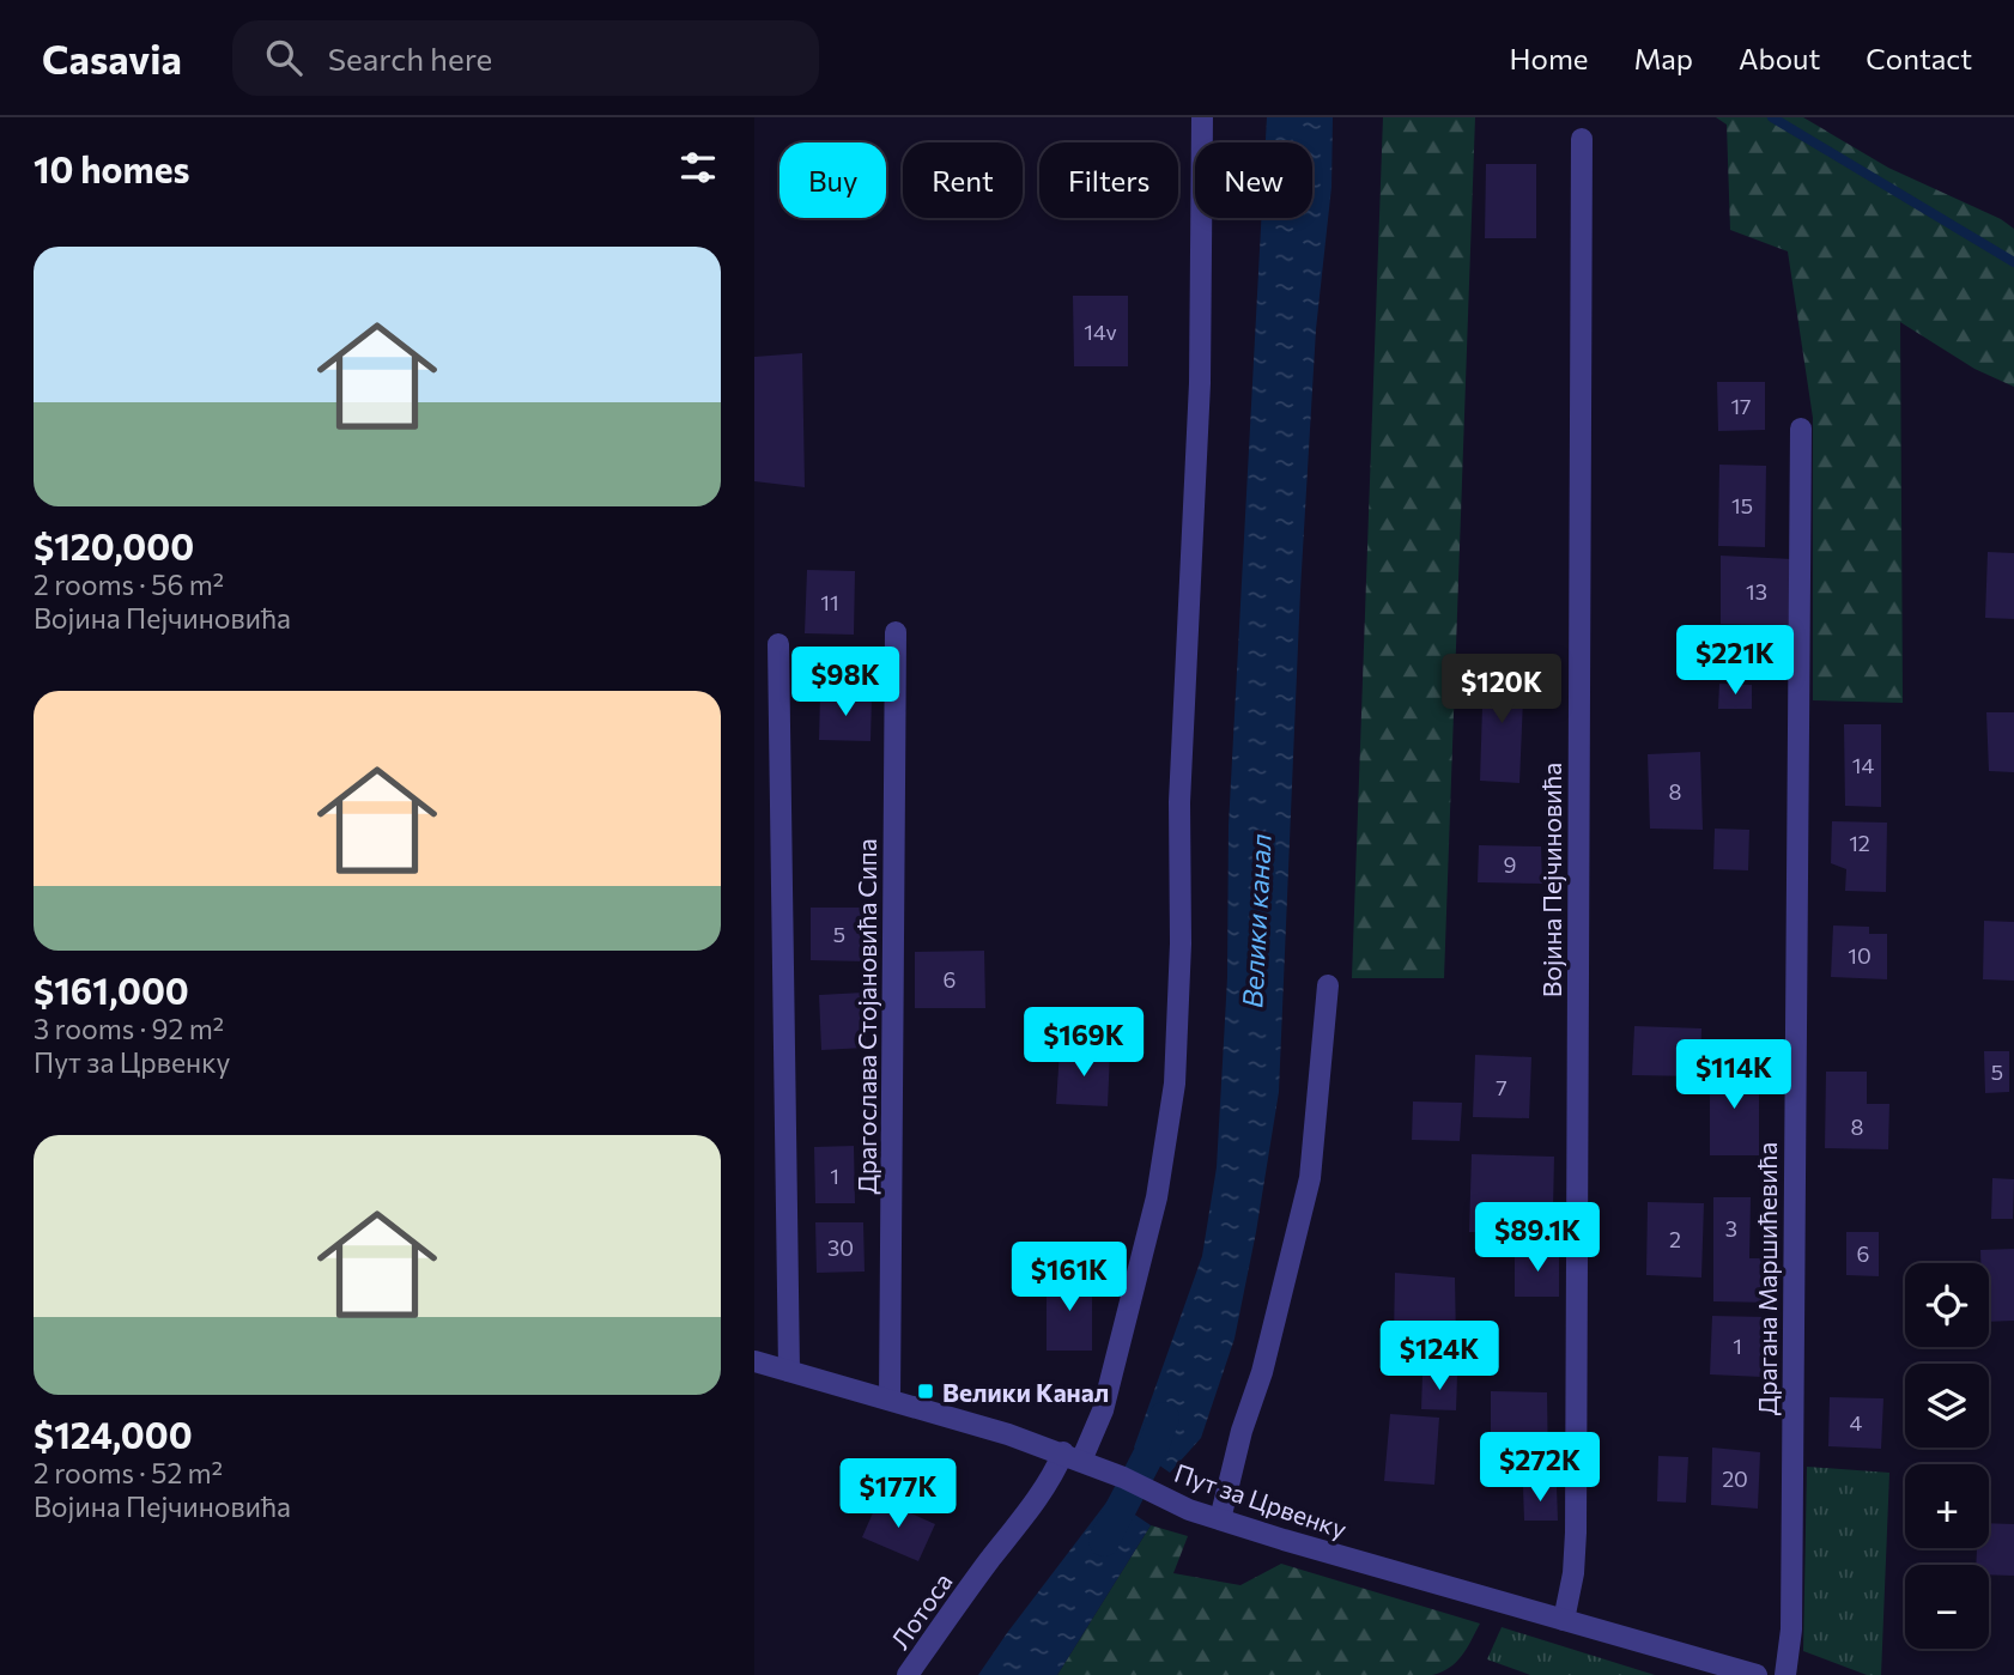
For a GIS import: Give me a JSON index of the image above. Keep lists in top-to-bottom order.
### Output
{
  "streets": {
    "street": [
      "Војина Пејчиновића",
      "Драгослава Стојановића Сипа",
      "Драгана Маршићевића",
      "Пут за Црвенку",
      "Лотоса"
    ]
  },
  "crossings": [
    ["Војина Пејчиновића", "Пут за Црвенку"],
    ["Драгослава Стојановића Сипа", "Пут за Црвенку"],
    ["Пут за Црвенку", "Лотоса"]
  ],
  "water": ["Велики канал"],
  "places": {
    "transit": ["Велики Канал"]
  },
  "house_numbers": [
    "14v",
    "17",
    "15",
    "13",
    "11",
    "14",
    "8",
    "12",
    "9",
    "5",
    "10",
    "6",
    "5",
    "7",
    "8",
    "1",
    "3",
    "2",
    "30",
    "6",
    "1",
    "4",
    "20"
  ],
  "page": {
    "header": "Casavia",
    "search": "Search here",
    "nav": [
      "Home",
      "Map",
      "About",
      "Contact"
    ],
    "heading": "10 homes",
    "chip": [
      "Buy",
      "Rent",
      "Filters",
      "New"
    ],
    "list": [
      {
        "name": "$120,000",
        "note": "2 rooms · 56 m² · Војина Пејчиновића"
      },
      {
        "name": "$161,000",
        "note": "3 rooms · 92 m² · Пут за Црвенку"
      },
      {
        "name": "$124,000",
        "note": "2 rooms · 52 m² · Војина Пејчиновића"
      }
    ],
    "price": [
      "$221K",
      "$98K",
      "$120K",
      "$169K",
      "$114K",
      "$89.1K",
      "$161K",
      "$124K",
      "$272K",
      "$177K"
    ],
    "map_buttons": ["+", "−"]
  }
}
